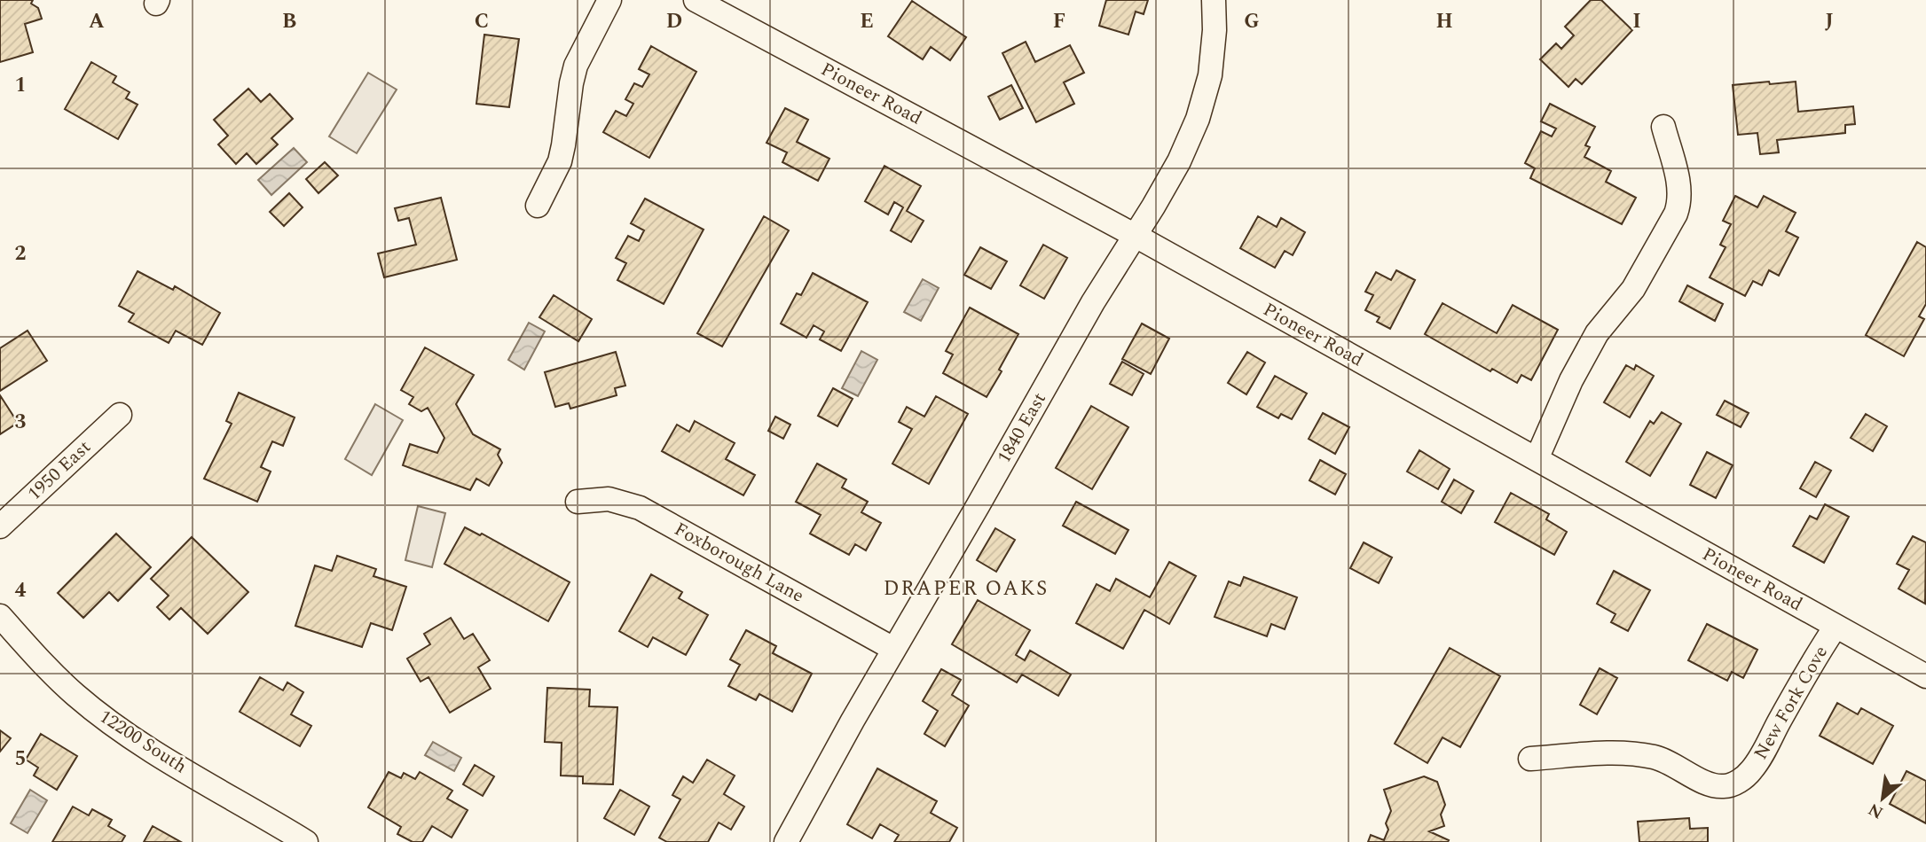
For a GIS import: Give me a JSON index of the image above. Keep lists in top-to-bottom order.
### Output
{
  "streets": {
    "street": [
      "Pioneer Road",
      "1840 East",
      "1950 East",
      "Foxborough Lane",
      "New Fork Cove",
      "12200 South"
    ]
  },
  "crossings": [
    ["Pioneer Road", "1840 East"],
    ["Pioneer Road", "New Fork Cove"],
    ["1840 East", "Foxborough Lane"]
  ],
  "districts": ["DRAPER OAKS"],
  "north": "bottom left",
  "grid": {
    "columns": [
      "A",
      "B",
      "C",
      "D",
      "E",
      "F",
      "G",
      "H",
      "I",
      "J"
    ],
    "rows": [
      "1",
      "2",
      "3",
      "4",
      "5"
    ]
  }
}
